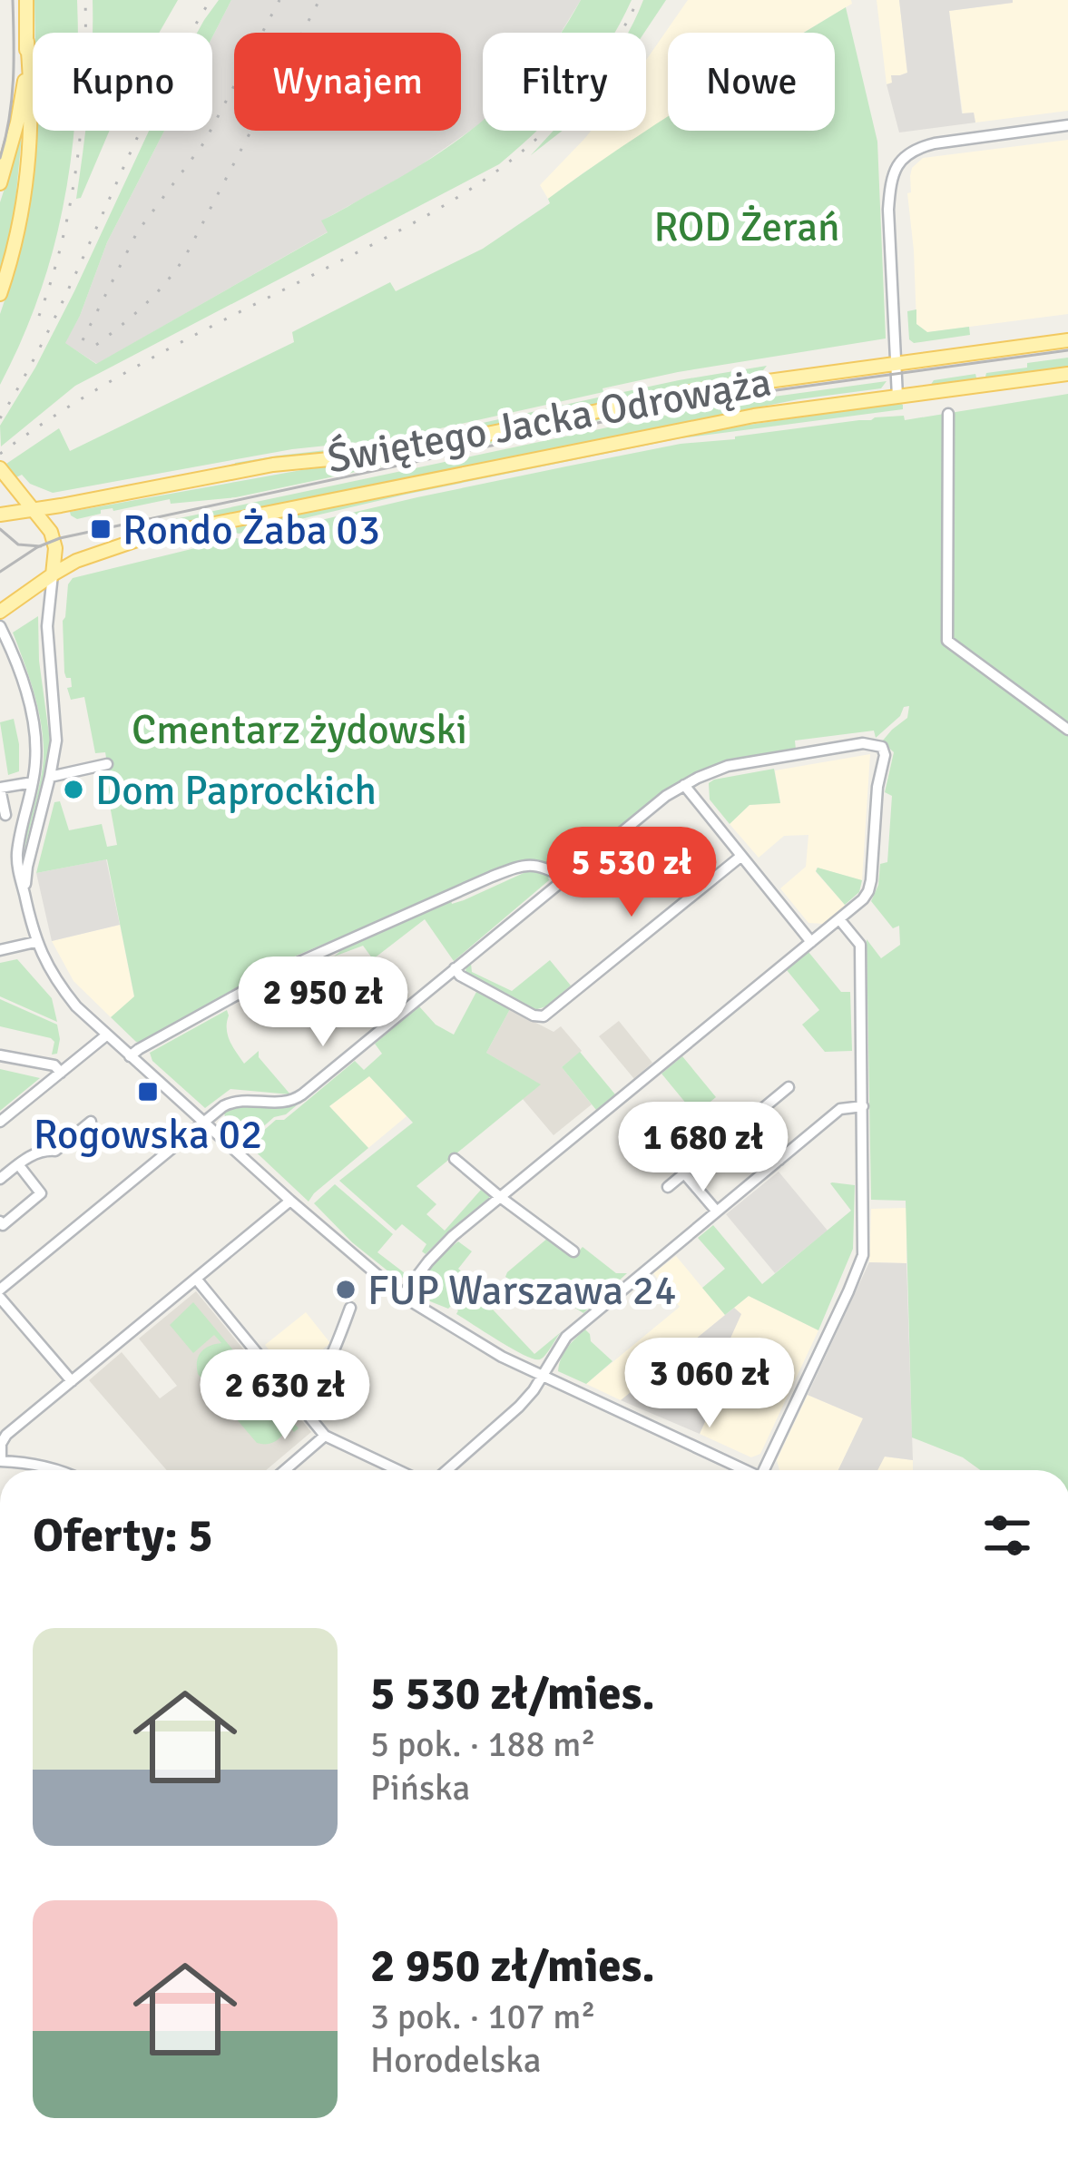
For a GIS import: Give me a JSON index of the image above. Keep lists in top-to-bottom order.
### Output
{
  "streets": {
    "main road": ["Świętego Jacka Odrowąża"]
  },
  "parks": ["ROD Żerań", "Cmentarz żydowski"],
  "places": {
    "transit": ["Rondo Żaba 03", "Rogowska 02"],
    "other": ["Dom Paprockich", "FUP Warszawa 24"]
  },
  "page": {
    "chip": [
      "Kupno",
      "Wynajem",
      "Filtry",
      "Nowe"
    ],
    "price": [
      "5 530 zł",
      "2 950 zł",
      "1 680 zł",
      "3 060 zł",
      "2 630 zł"
    ],
    "heading": "Oferty: 5",
    "list": [
      {
        "name": "5 530 zł/mies.",
        "note": "5 pok. · 188 m² · Pińska"
      },
      {
        "name": "2 950 zł/mies.",
        "note": "3 pok. · 107 m² · Horodelska"
      }
    ]
  }
}
